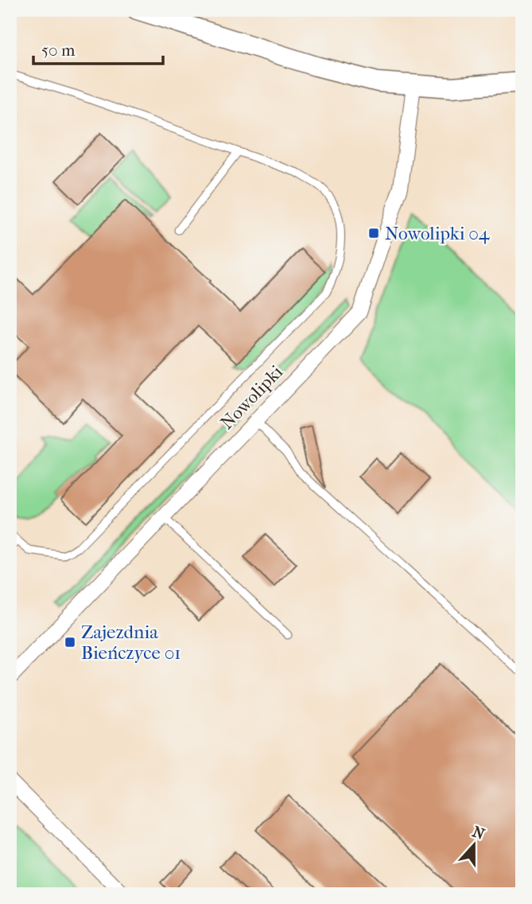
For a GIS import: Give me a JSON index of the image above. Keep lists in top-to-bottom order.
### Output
{
  "streets": {
    "street": ["Nowolipki"]
  },
  "places": {
    "transit": ["Nowolipki 04", "Zajezdnia Bieńczyce 01"]
  },
  "scale_bar": "50 m",
  "north": "top"
}
